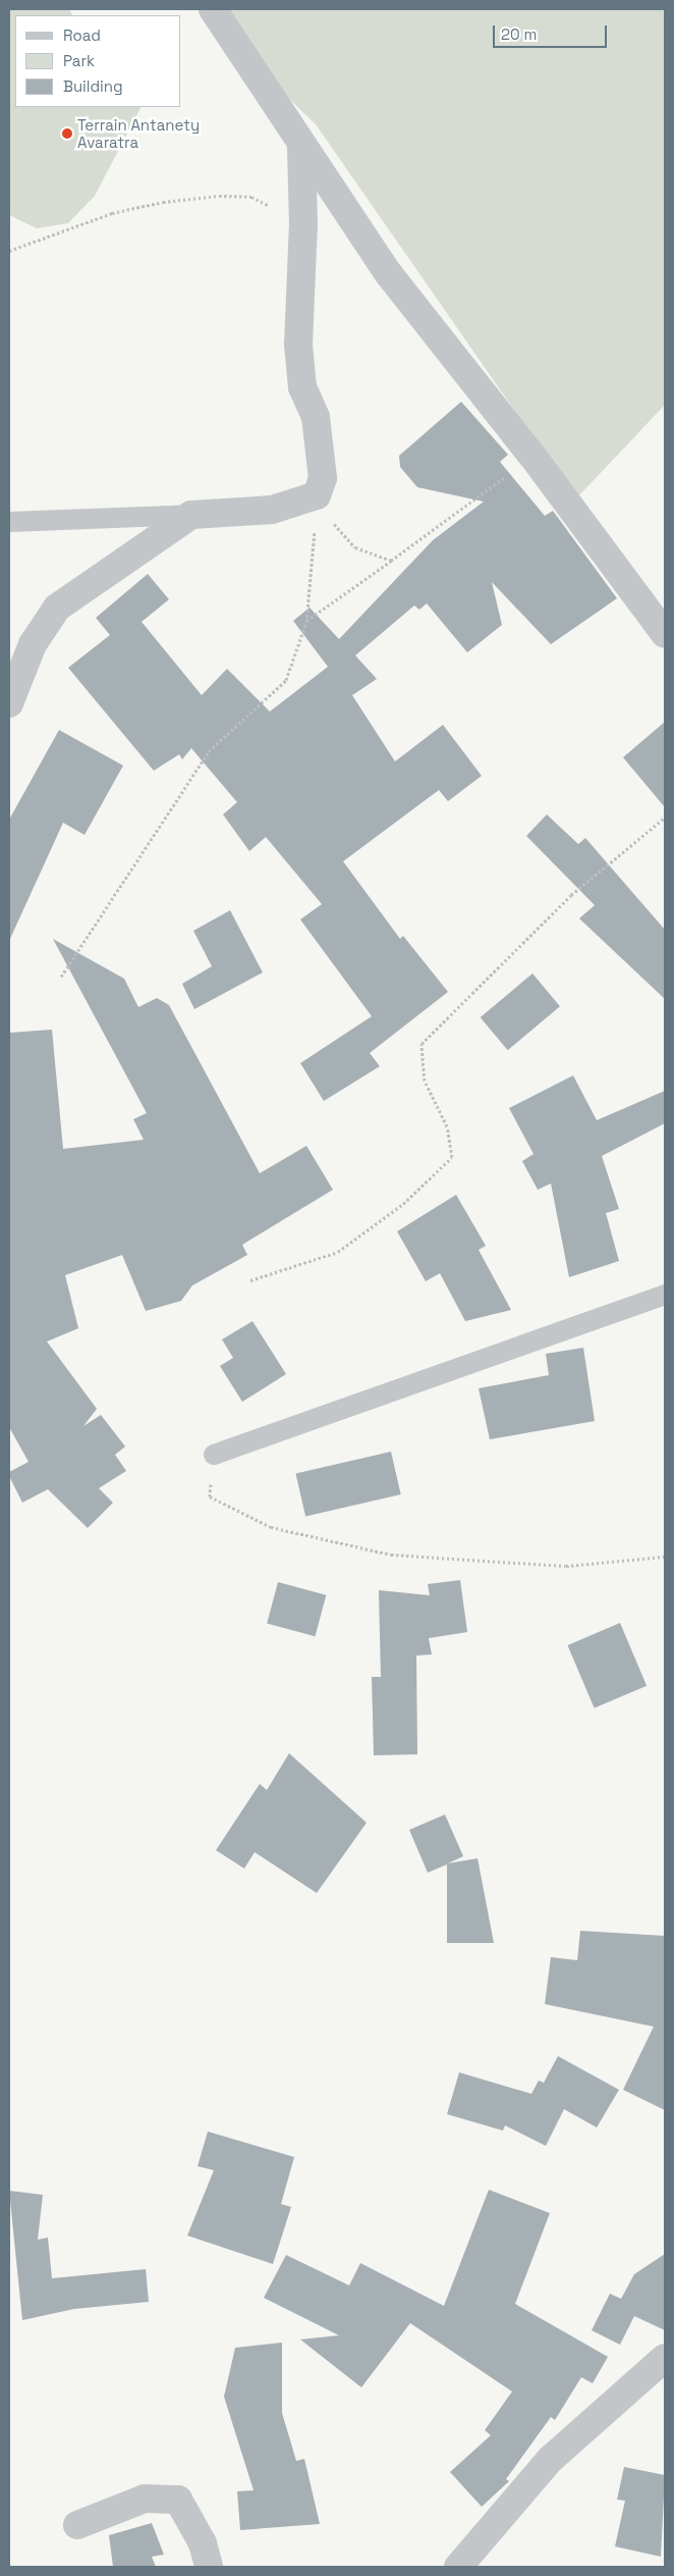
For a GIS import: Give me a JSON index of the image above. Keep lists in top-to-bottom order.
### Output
{
  "places": ["Terrain Antanety Avaratra"],
  "legend": ["Road", "Park", "Building"],
  "scale_bar": "20 m"
}
